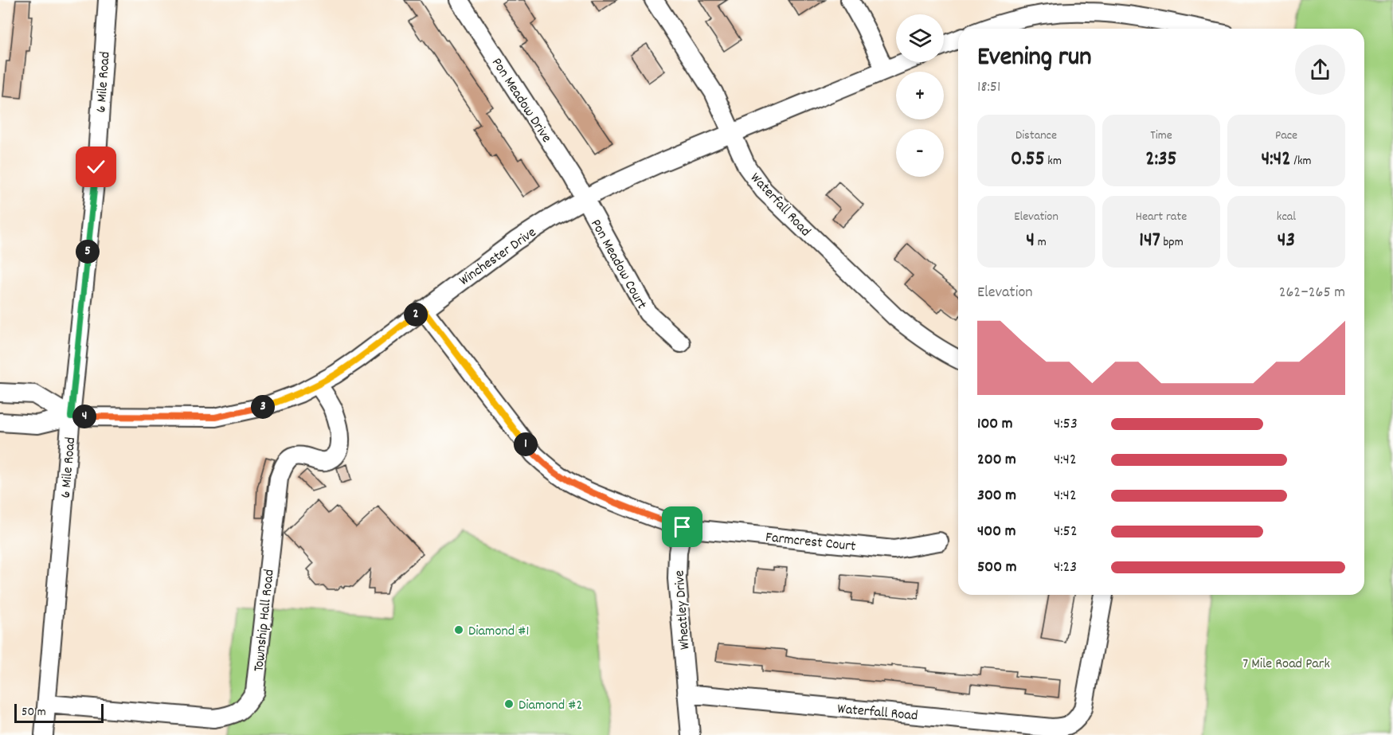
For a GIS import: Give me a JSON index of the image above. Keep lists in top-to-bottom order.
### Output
{
  "streets": {
    "street": [
      "6 Mile Road",
      "Pon Meadow Drive",
      "Waterfall Road",
      "Winchester Drive",
      "Pon Meadow Court",
      "Farmcrest Court",
      "Wheatley Drive",
      "Township Hall Road"
    ]
  },
  "crossings": [
    ["6 Mile Road", "Winchester Drive"],
    ["6 Mile Road", "Township Hall Road"],
    ["Pon Meadow Drive", "Winchester Drive"],
    ["Pon Meadow Drive", "Pon Meadow Court"],
    ["Waterfall Road", "Winchester Drive"],
    ["Waterfall Road", "Wheatley Drive"],
    ["Winchester Drive", "Pon Meadow Court"],
    ["Winchester Drive", "Farmcrest Court"],
    ["Winchester Drive", "Township Hall Road"],
    ["Farmcrest Court", "Wheatley Drive"]
  ],
  "parks": ["7 Mile Road Park"],
  "places": ["Diamond #1", "Diamond #2"],
  "scale_bar": "50 m",
  "page": {
    "map_buttons": ["+", "−"],
    "heading": ["Evening run", "18:51"],
    "stats": [
      ["Distance", "0.55 km"],
      ["Time", "2:35"],
      ["Pace", "4:42 /km"],
      ["Elevation", "4 m"],
      ["Heart rate", "147 bpm"],
      ["kcal", "43"]
    ],
    "pins": [
      "5",
      "2",
      "3",
      "4",
      "1"
    ],
    "chart": ["Elevation", "262–265 m"],
    "list": [
      {
        "name": "100 m",
        "note": "4:53"
      },
      {
        "name": "200 m",
        "note": "4:42"
      },
      {
        "name": "300 m",
        "note": "4:42"
      },
      {
        "name": "400 m",
        "note": "4:52"
      },
      {
        "name": "500 m",
        "note": "4:23"
      }
    ],
    "scale": "50 m"
  }
}
